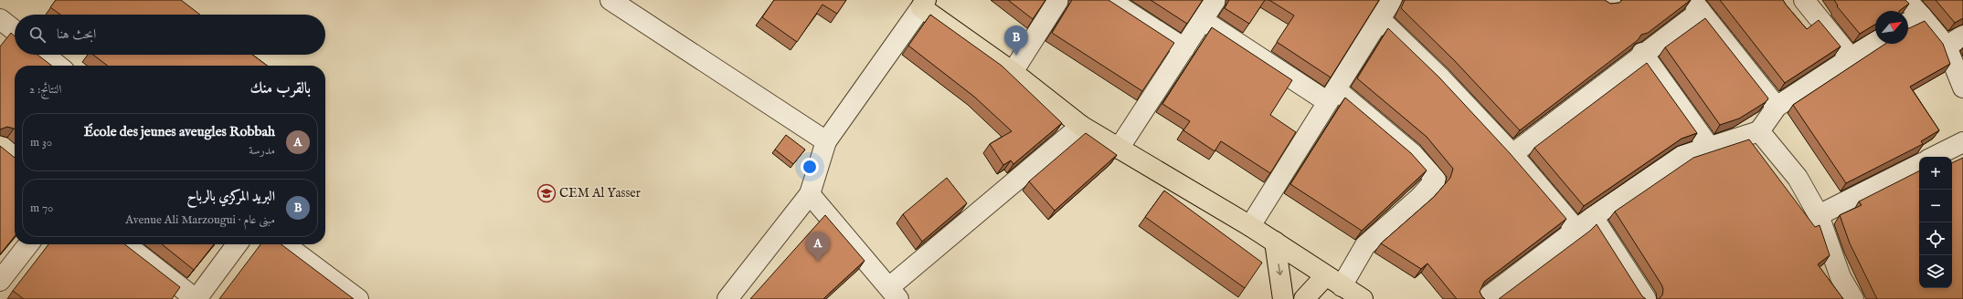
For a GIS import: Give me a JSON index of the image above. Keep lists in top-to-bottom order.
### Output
{
  "places": {
    "school or university": ["CEM Al Yasser"]
  },
  "north": "top right",
  "page": {
    "search": "ابحث هنا",
    "pins": ["B", "A"],
    "heading": ["بالقرب منك", "النتائج: 2"],
    "list": [
      {
        "mark": "A",
        "name": "École des jeunes aveugles Robbah",
        "note": "مدرسة",
        "value": "30 m"
      },
      {
        "mark": "B",
        "name": "البريد المركزي بالرباح",
        "note": "مبنى عام · Avenue Ali Marzougui",
        "value": "70 m"
      }
    ],
    "map_buttons": ["+", "−"]
  }
}
